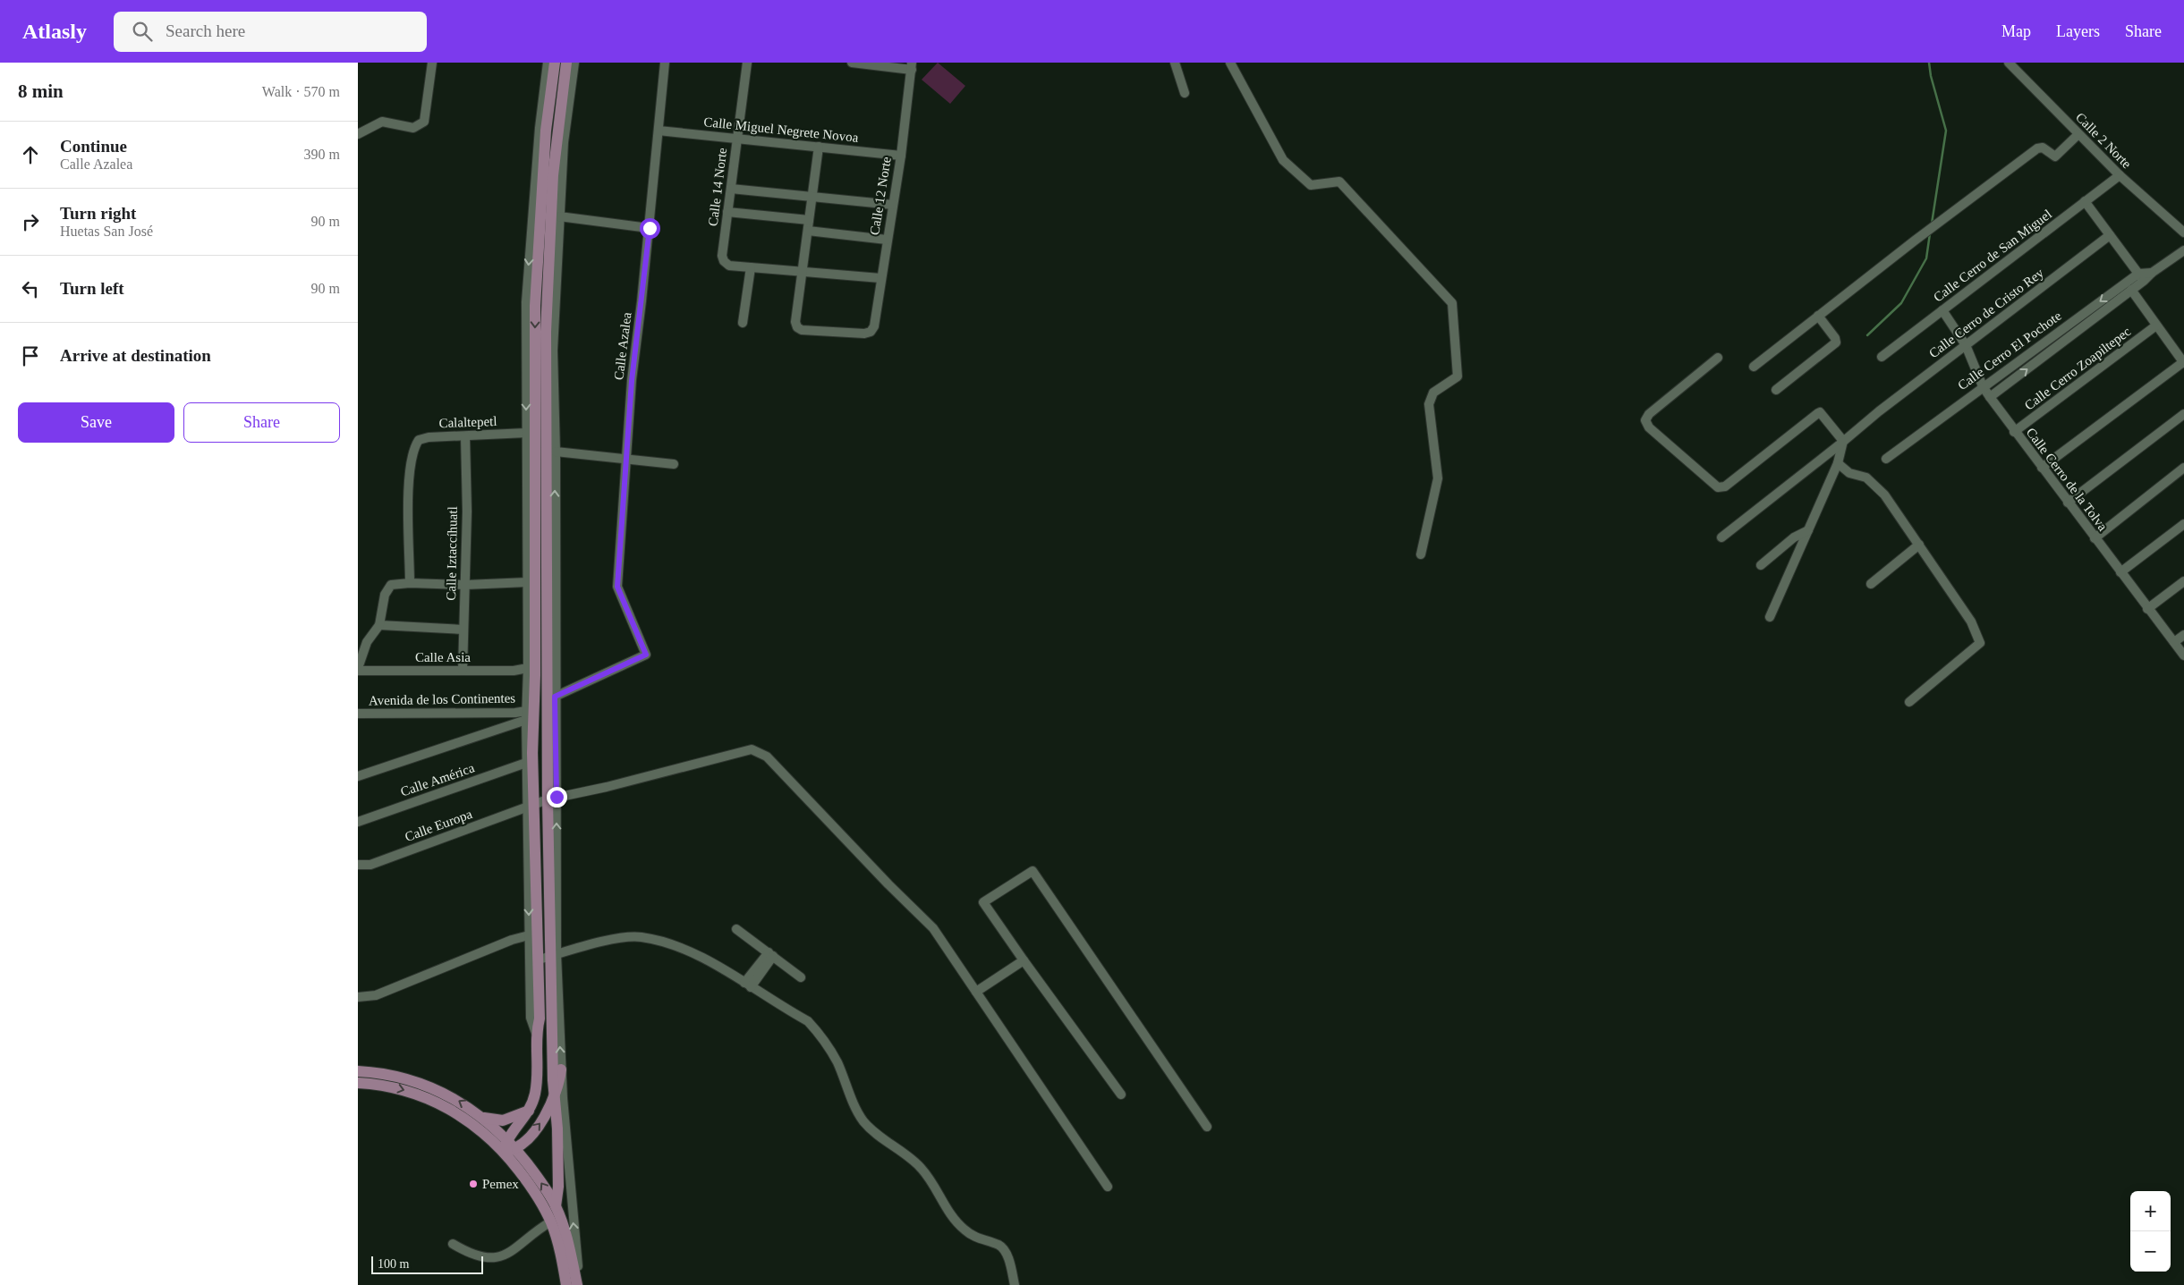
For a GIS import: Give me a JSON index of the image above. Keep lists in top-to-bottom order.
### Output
{
  "streets": {
    "street": [
      "Calle Miguel Negrete Novoa",
      "Calle 2 Norte",
      "Calle 14 Norte",
      "Calle 12 Norte",
      "Calle Cerro de San Miguel",
      "Calle Cerro de Cristo Rey",
      "Calle Azalea",
      "Calle Cerro El Pochote",
      "Calle Cerro Zoapiltepec",
      "Calaltepetl",
      "Calle Cerro de la Tolva",
      "Calle Iztaccíhuatl",
      "Calle Asia",
      "Avenida de los Continentes",
      "Calle América",
      "Calle Europa"
    ]
  },
  "crossings": [
    ["Calle Miguel Negrete Novoa", "Calle 14 Norte"],
    ["Calle Miguel Negrete Novoa", "Calle 12 Norte"],
    ["Calle Miguel Negrete Novoa", "Calle Azalea"],
    ["Calle 2 Norte", "Calle Cerro de San Miguel"],
    ["Calle Cerro de San Miguel", "Calle Cerro de la Tolva"],
    ["Calle Cerro de Cristo Rey", "Calle Cerro de la Tolva"],
    ["Calle Cerro El Pochote", "Calle Cerro de la Tolva"],
    ["Calle Cerro Zoapiltepec", "Calle Cerro de la Tolva"],
    ["Calaltepetl", "Calle Iztaccíhuatl"],
    ["Calle Iztaccíhuatl", "Calle Asia"]
  ],
  "places": ["Pemex"],
  "scale_bar": "100 m",
  "page": {
    "header": "Atlasly",
    "search": "Search here",
    "nav": ["Map", "Layers", "Share"],
    "heading": ["8 min", "Walk · 570 m"],
    "list": [
      ["Continue", "Calle Azalea", "390 m"],
      ["Turn right", "Huetas San José", "90 m"],
      ["Turn left", "90 m"],
      "Arrive at destination"
    ],
    "buttons": ["Save", "Share"],
    "map_buttons": ["+", "−"],
    "scale": "100 m"
  }
}
